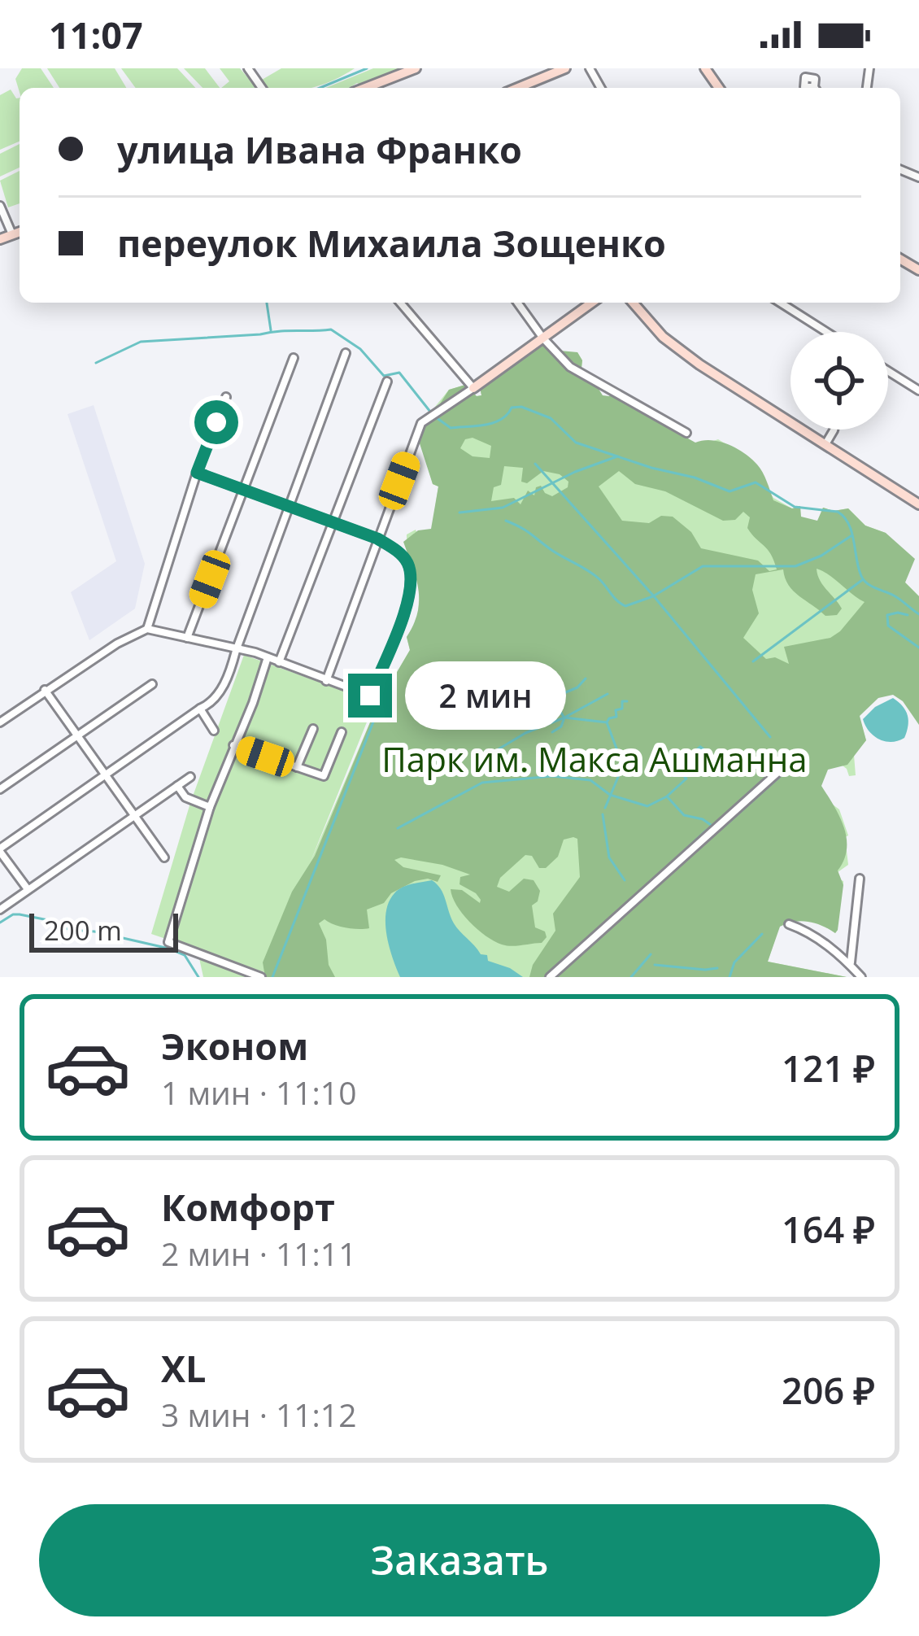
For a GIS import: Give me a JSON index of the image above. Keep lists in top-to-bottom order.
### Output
{
  "parks": ["Парк им. Макса Ашманна"],
  "scale_bar": "200 m",
  "page": {
    "status": "11:07",
    "banner": ["улица Ивана Франко", "переулок Михаила Зощенко"],
    "bubble": "2 мин",
    "scale": "200 m",
    "list": [
      {
        "name": "Эконом",
        "note": "1 мин · 11:10",
        "value": "121 ₽"
      },
      {
        "name": "Комфорт",
        "note": "2 мин · 11:11",
        "value": "164 ₽"
      },
      {
        "name": "XL",
        "note": "3 мин · 11:12",
        "value": "206 ₽"
      }
    ],
    "buttons": "Заказать"
  }
}
